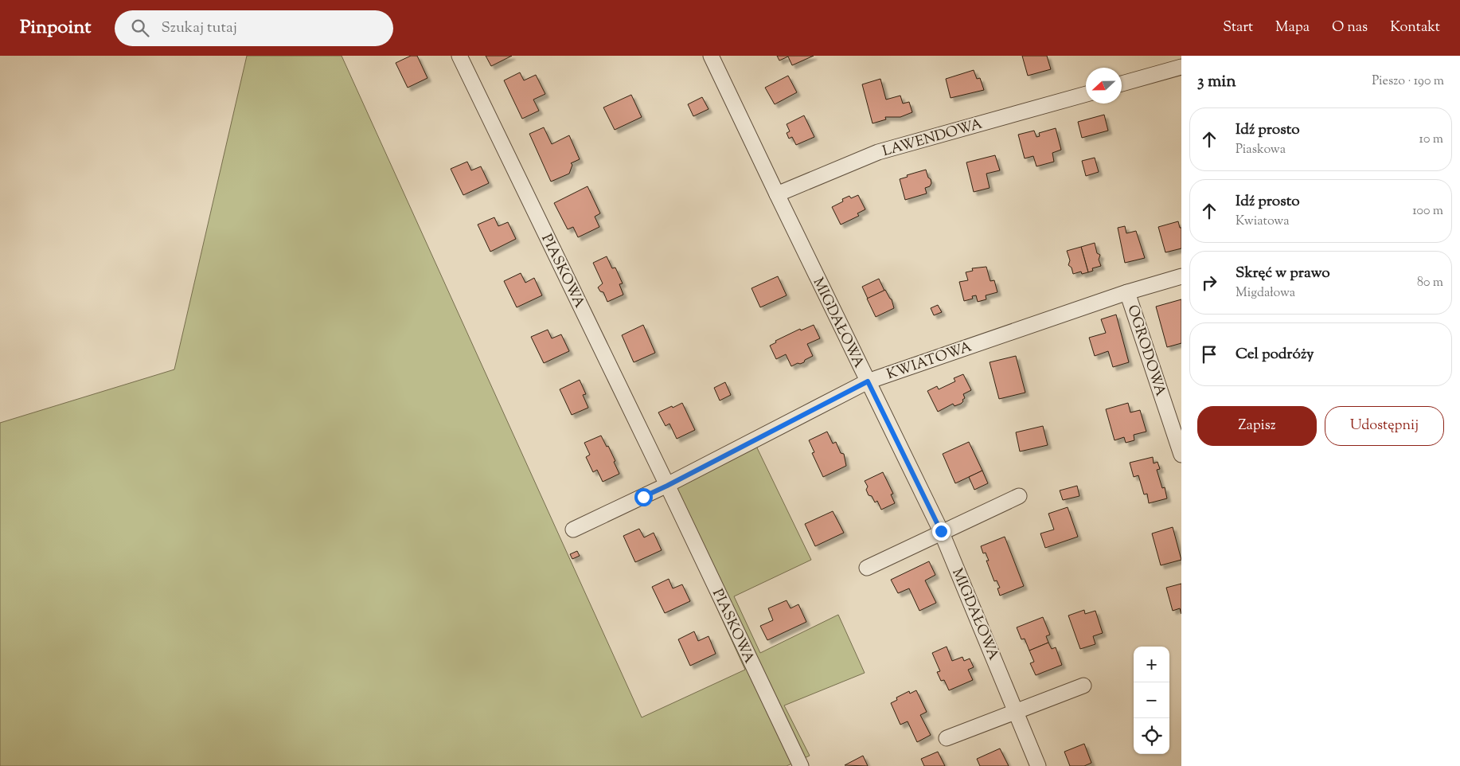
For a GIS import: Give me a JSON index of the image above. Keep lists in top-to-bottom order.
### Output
{
  "streets": {
    "street": [
      "LAWENDOWA",
      "PIASKOWA",
      "MIGDAŁOWA",
      "OGRODOWA",
      "KWIATOWA"
    ]
  },
  "crossings": [
    ["LAWENDOWA", "MIGDAŁOWA"],
    ["PIASKOWA", "KWIATOWA"],
    ["MIGDAŁOWA", "KWIATOWA"],
    ["OGRODOWA", "KWIATOWA"]
  ],
  "north": "left",
  "page": {
    "header": "Pinpoint",
    "search": "Szukaj tutaj",
    "nav": [
      "Start",
      "Mapa",
      "O nas",
      "Kontakt"
    ],
    "heading": ["3 min", "Pieszo · 190 m"],
    "list": [
      ["Idź prosto", "Piaskowa", "10 m"],
      ["Idź prosto", "Kwiatowa", "100 m"],
      ["Skręć w prawo", "Migdałowa", "80 m"],
      "Cel podróży"
    ],
    "buttons": ["Zapisz", "Udostępnij"],
    "map_buttons": ["+", "−"]
  }
}
